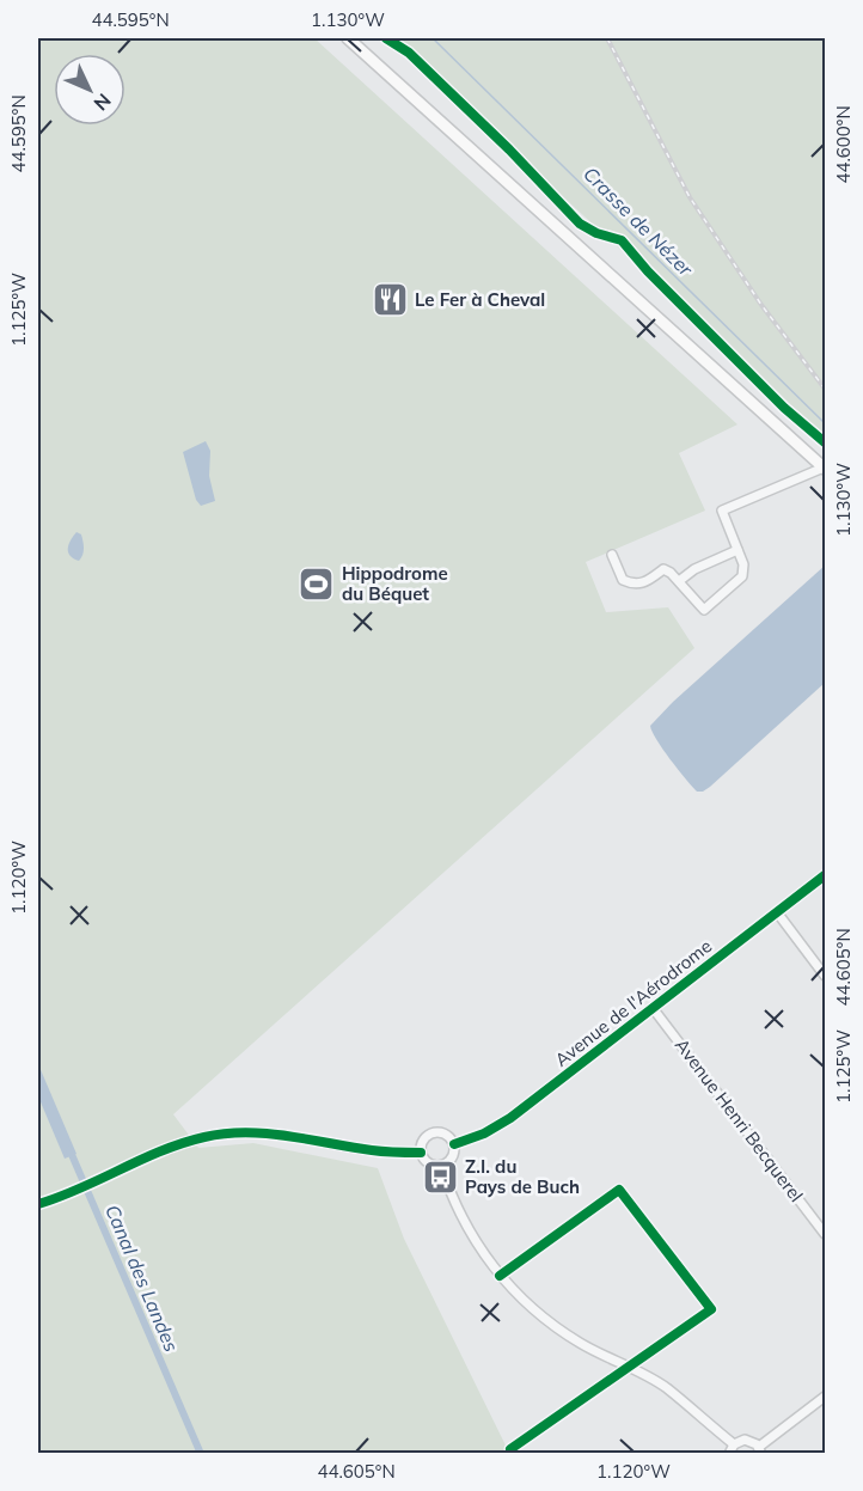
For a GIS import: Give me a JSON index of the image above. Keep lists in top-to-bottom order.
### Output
{
  "streets": {
    "street": ["Avenue de l'Aérodrome", "Avenue Henri Becquerel"]
  },
  "crossings": [
    ["Avenue de l'Aérodrome", "Avenue Henri Becquerel"]
  ],
  "water": ["Crasse de Nézer", "Canal des Landes"],
  "places": {
    "restaurant": ["Le Fer à Cheval"],
    "sports": ["Hippodrome du Béquet"],
    "bus stop": ["Z.I. du Pays de Buch"]
  },
  "north": "bottom right",
  "coordinates": [
    "44.595°N",
    "1.130°W",
    "44.600°N",
    "1.125°W",
    "1.120°W",
    "44.605°N"
  ]
}
